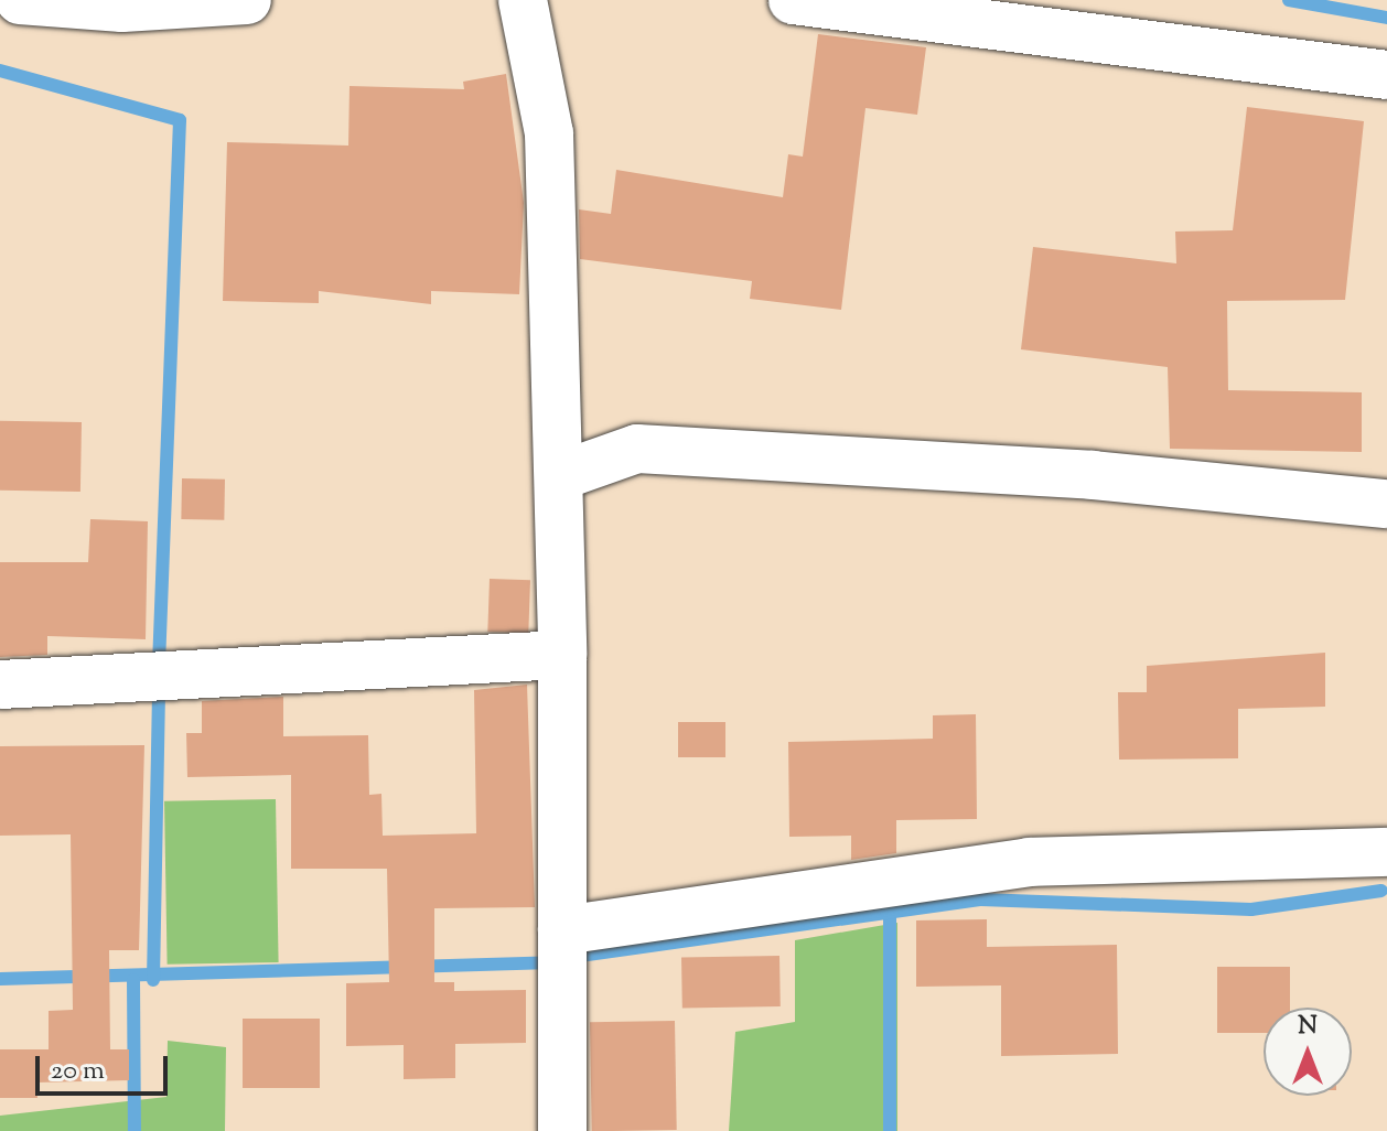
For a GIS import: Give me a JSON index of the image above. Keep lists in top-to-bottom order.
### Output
{
  "scale_bar": "20 m",
  "north": "top"
}
